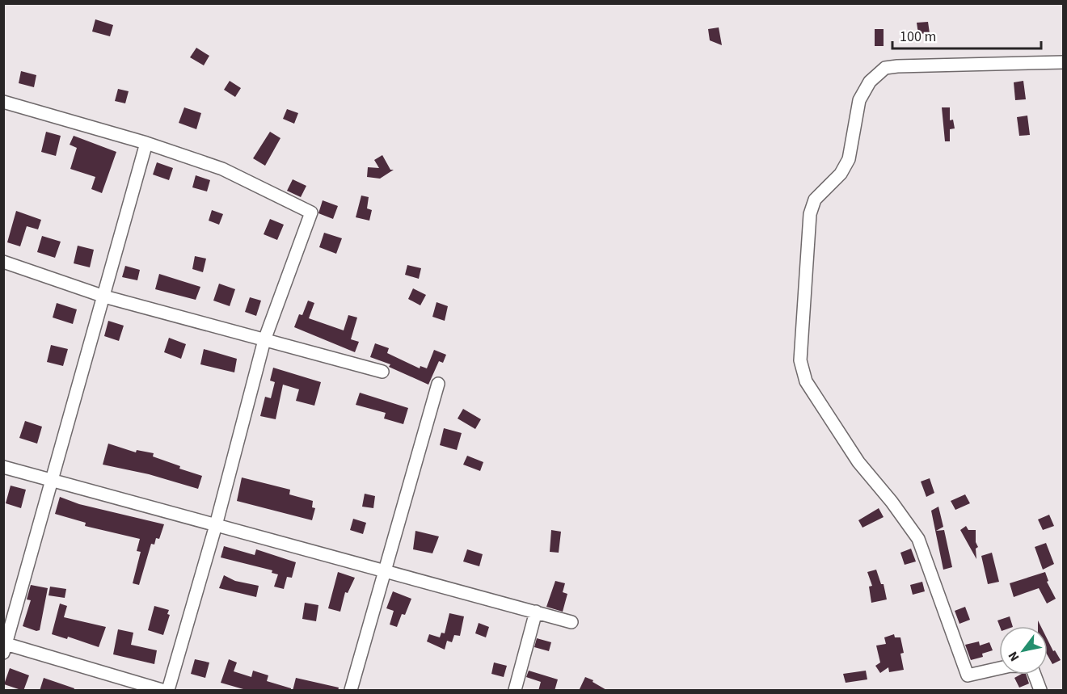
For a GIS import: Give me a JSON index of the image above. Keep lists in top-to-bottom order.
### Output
{
  "scale_bar": "100 m",
  "north": "bottom left"
}
